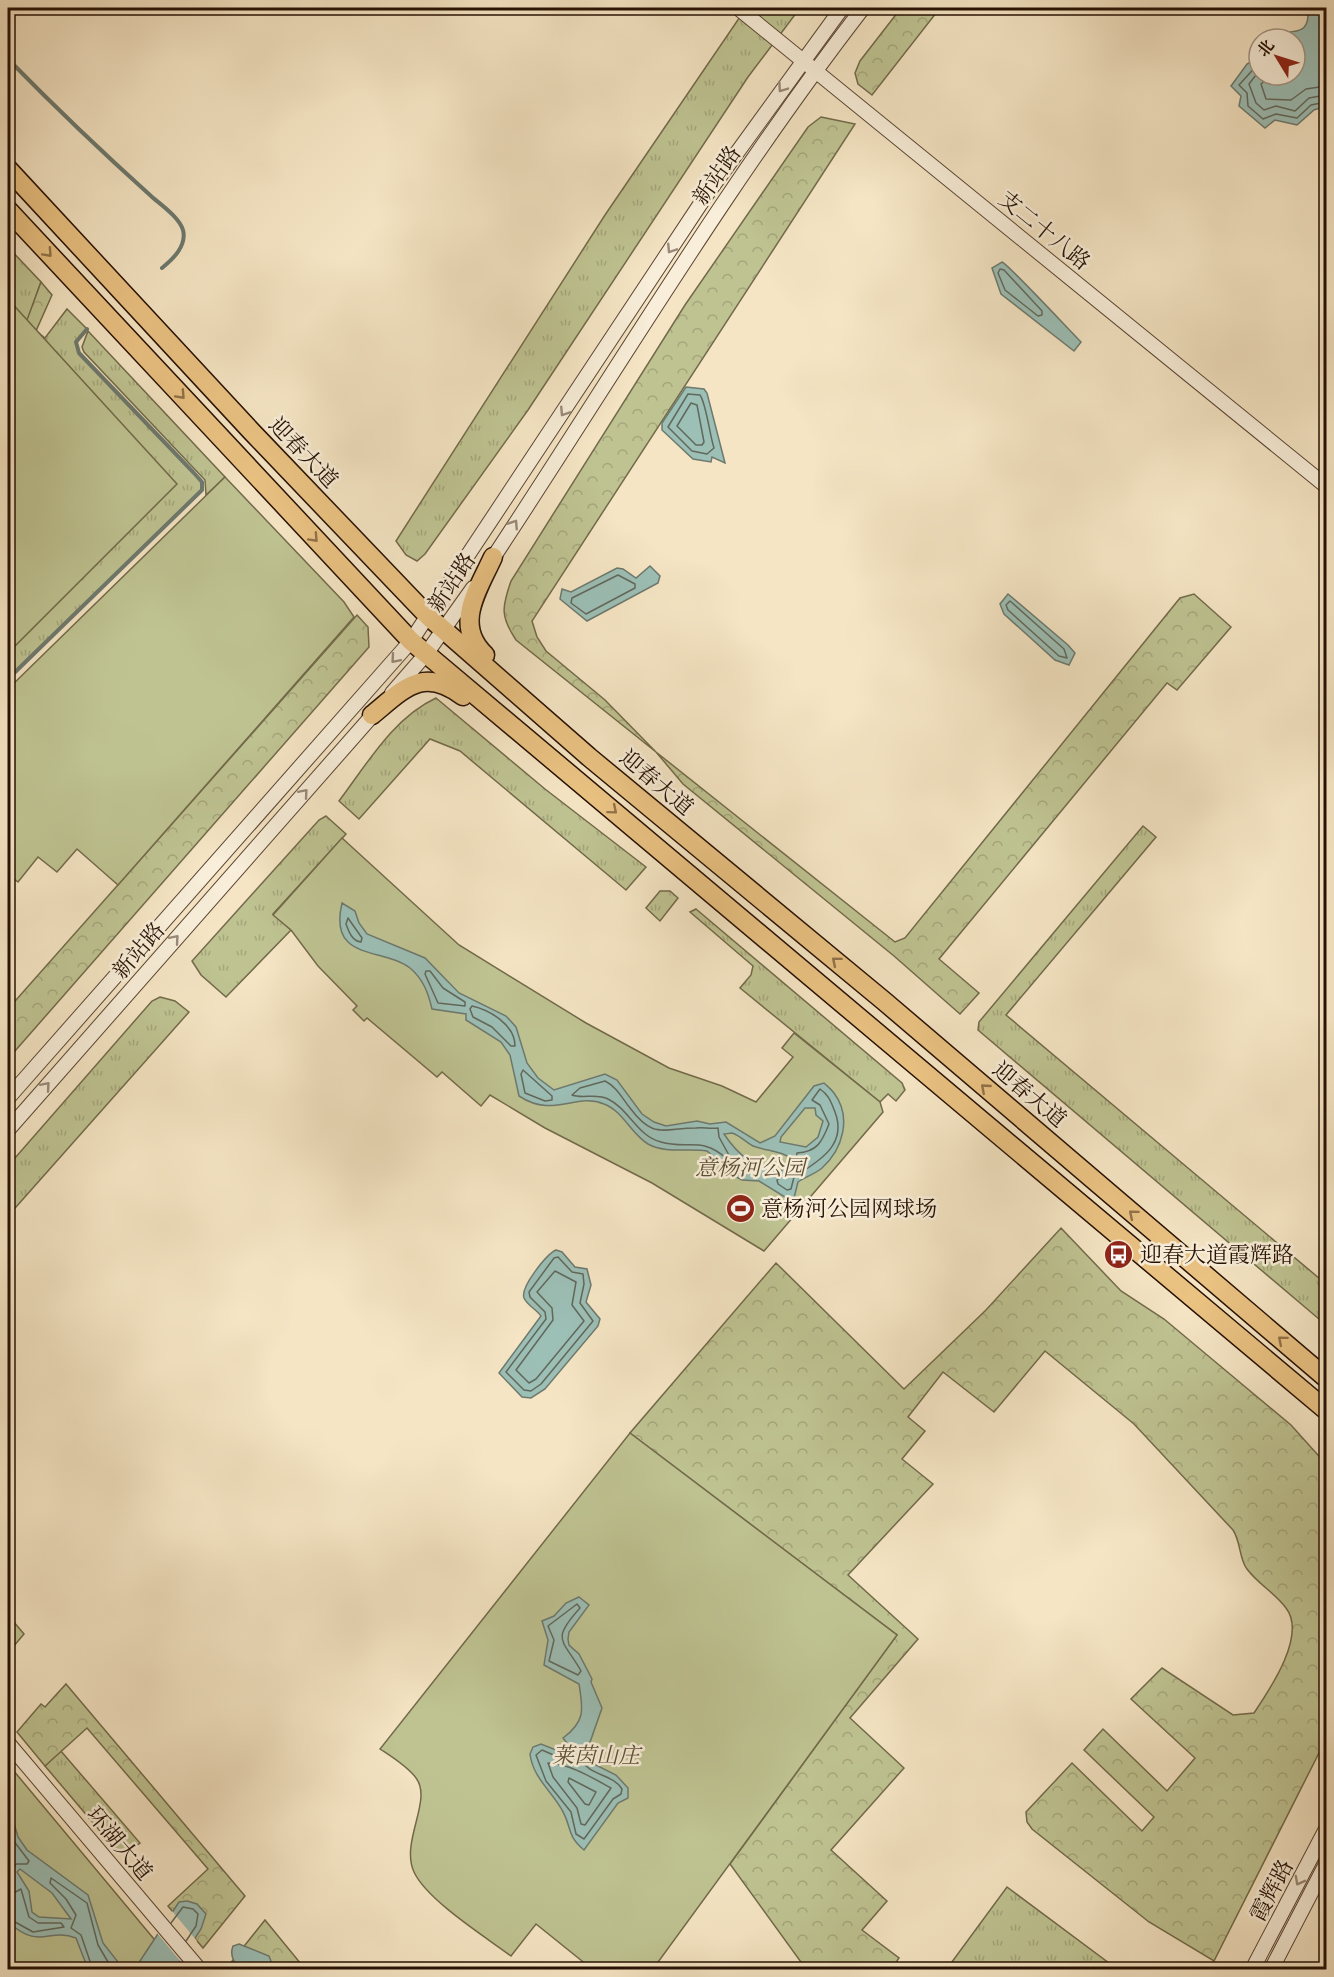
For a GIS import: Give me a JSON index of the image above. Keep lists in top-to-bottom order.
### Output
{
  "streets": {
    "main road": ["迎春大道"],
    "street": [
      "新站路",
      "支二十八路",
      "环湖大道",
      "霞辉路"
    ]
  },
  "crossings": [
    ["新站路", "支二十八路"],
    ["新站路", "迎春大道"]
  ],
  "parks": ["意杨河公园", "莱茵山庄"],
  "places": {
    "sports": ["意杨河公园网球场"],
    "bus stop": ["迎春大道霞辉路"]
  },
  "north": "top left"
}
